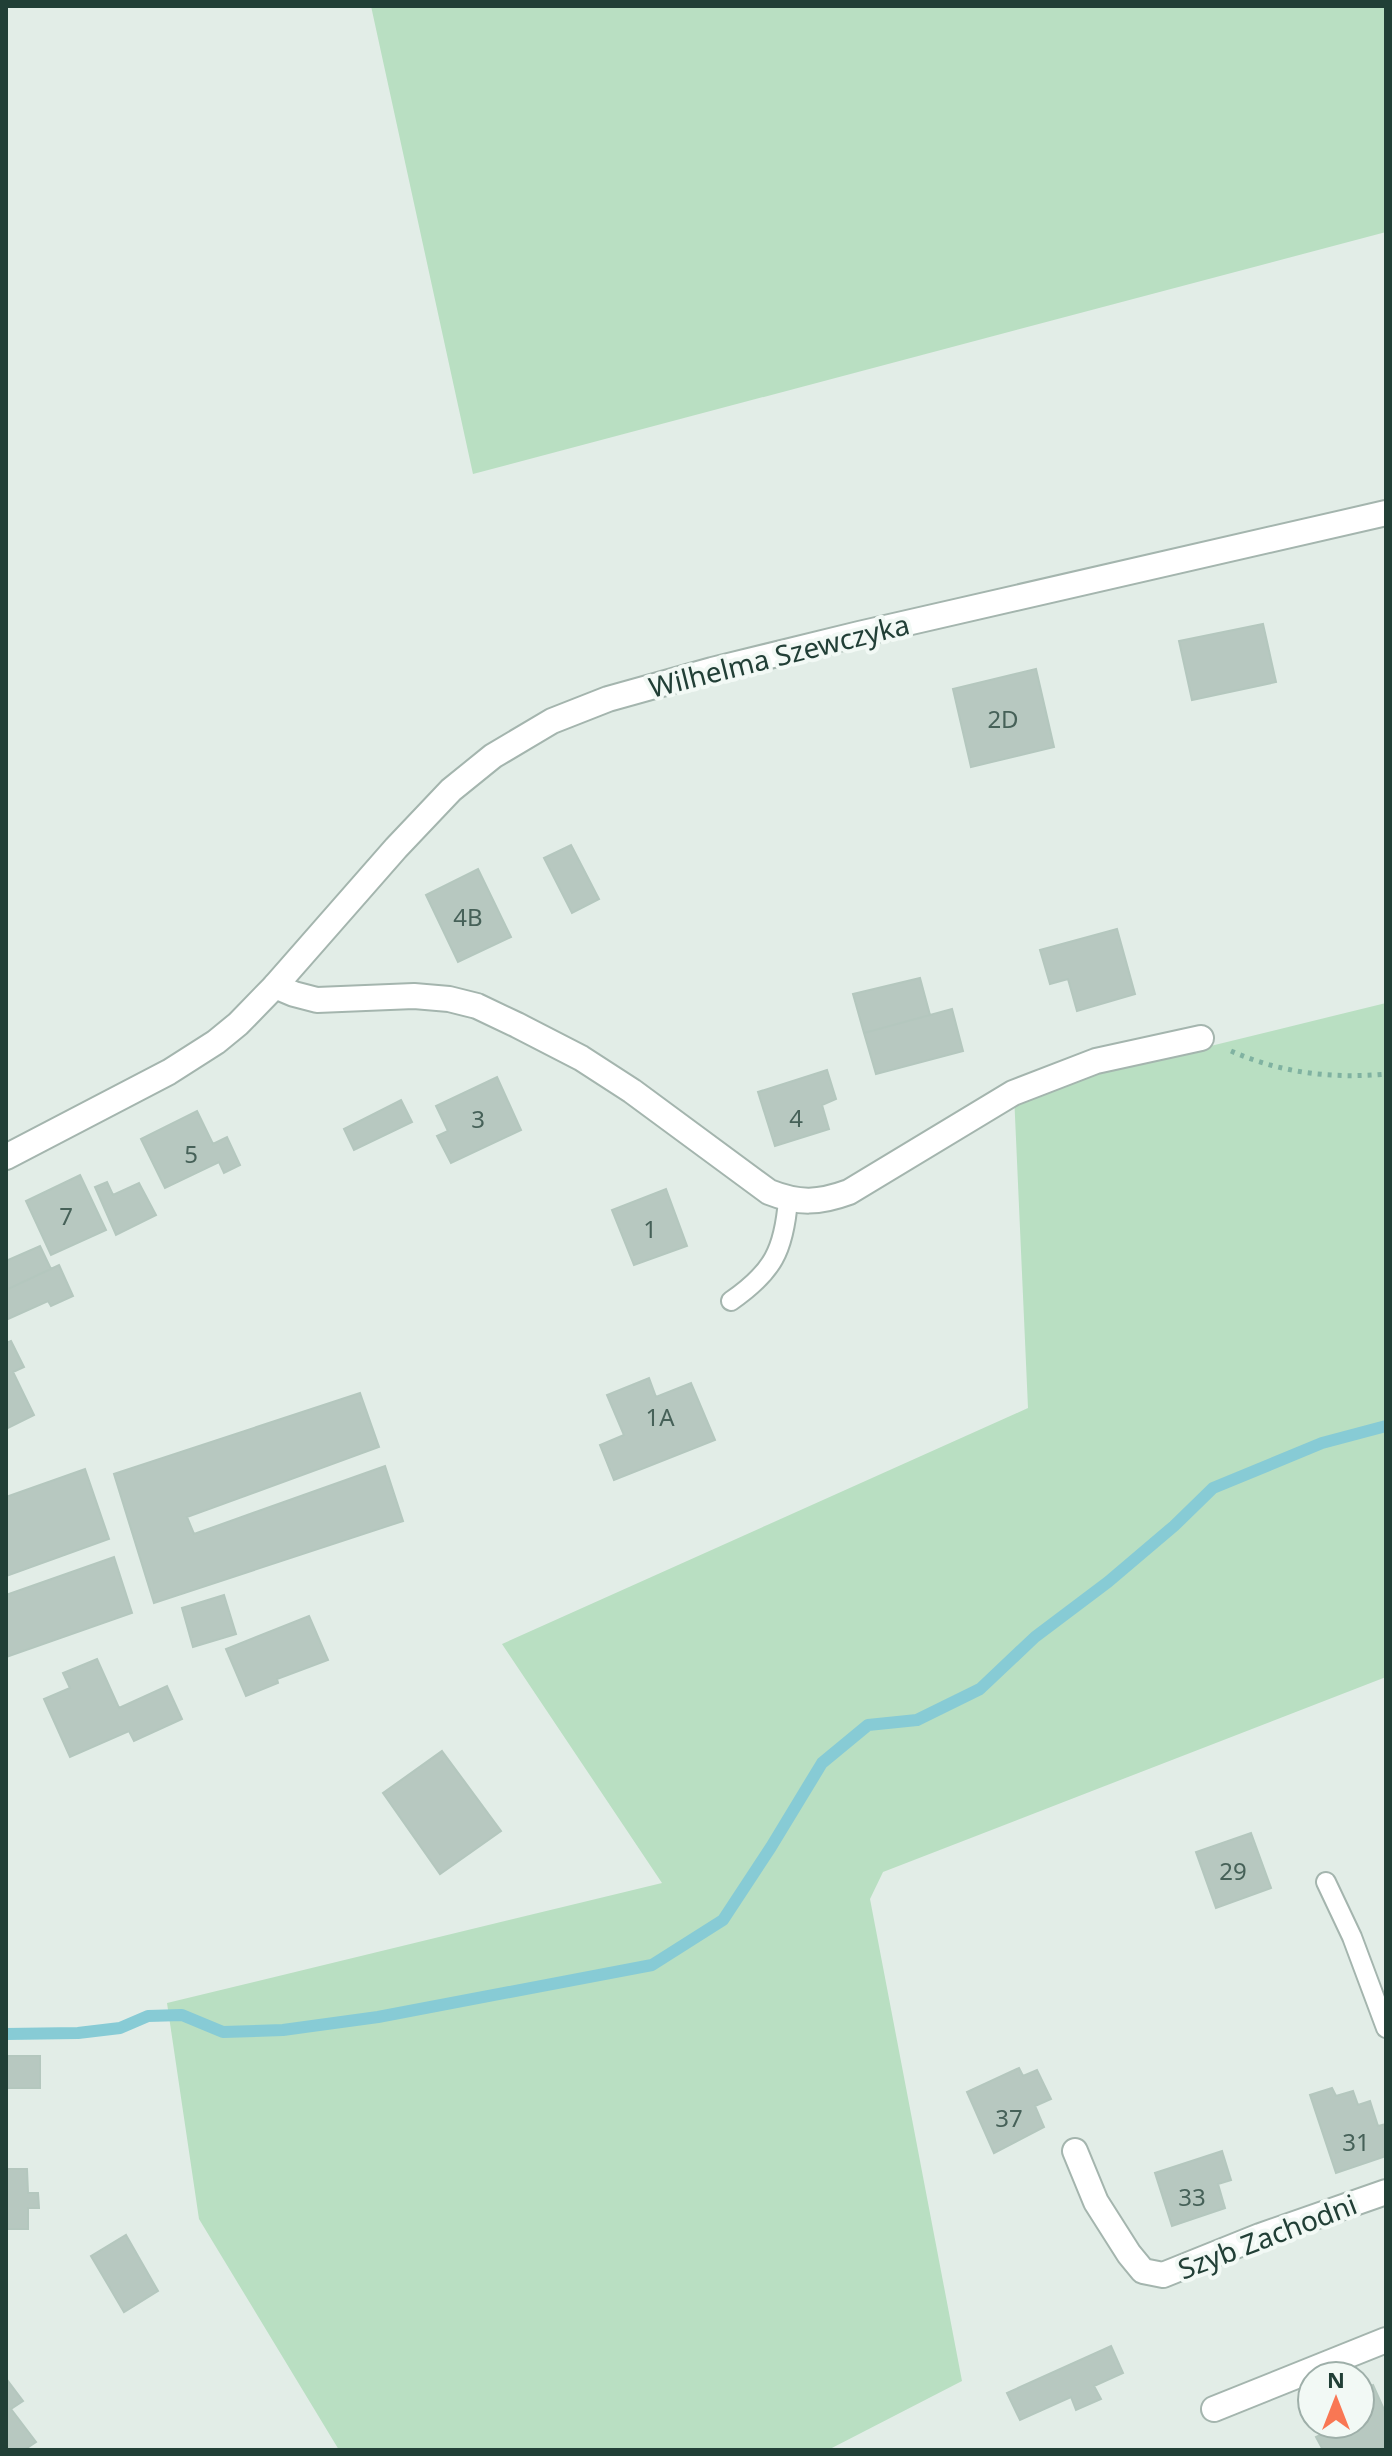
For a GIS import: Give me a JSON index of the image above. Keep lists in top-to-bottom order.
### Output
{
  "streets": {
    "street": ["Wilhelma Szewczyka", "Szyb Zachodni"]
  },
  "house_numbers": [
    "2D",
    "4B",
    "4",
    "3",
    "5",
    "7",
    "1",
    "1A",
    "29",
    "37",
    "31",
    "33"
  ],
  "north": "top"
}
